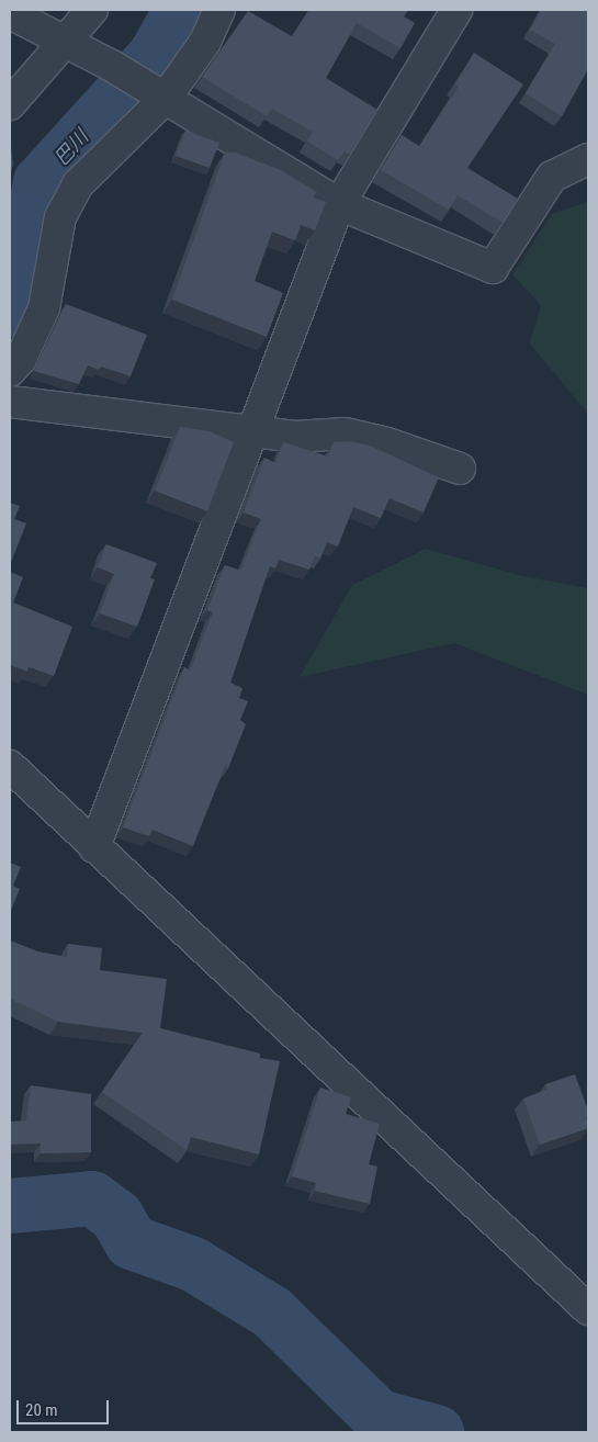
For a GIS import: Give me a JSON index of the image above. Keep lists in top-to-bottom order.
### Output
{
  "water": ["巴川"],
  "scale_bar": "20 m"
}
